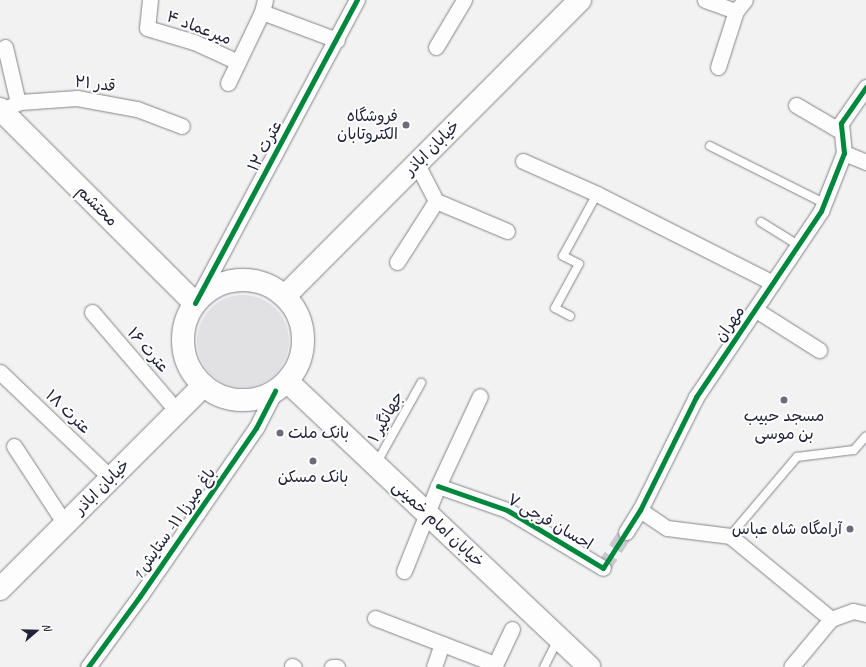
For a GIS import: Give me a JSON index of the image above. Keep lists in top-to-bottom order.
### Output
{
  "streets": {
    "main road": ["خیابان اباذر", "محتشم", "خیابان امام خمینی"],
    "street": [
      "میرعماد ۴",
      "قدر ۲۱",
      "عترت ۱۲",
      "مهران",
      "عترت ۱۶",
      "عترت ۱۸",
      "احسان فرجی ۷",
      "باغ میرزا ۱۱- ستایش 1"
    ],
    "lane": ["جهانگیر ۱"]
  },
  "crossings": [
    ["قدر ۲۱", "محتشم"],
    ["عترت ۱۲", "خیابان اباذر"],
    ["عترت ۱۲", "محتشم"],
    ["عترت ۱۲", "باغ میرزا ۱۱- ستایش 1"],
    ["عترت ۱۲", "خیابان امام خمینی"],
    ["خیابان اباذر", "محتشم"],
    ["خیابان اباذر", "عترت ۱۶"],
    ["خیابان اباذر", "عترت ۱۸"],
    ["خیابان اباذر", "باغ میرزا ۱۱- ستایش 1"],
    ["خیابان اباذر", "خیابان امام خمینی"],
    ["محتشم", "باغ میرزا ۱۱- ستایش 1"],
    ["محتشم", "خیابان امام خمینی"],
    ["جهانگیر ۱", "خیابان امام خمینی"],
    ["باغ میرزا ۱۱- ستایش 1", "خیابان امام خمینی"]
  ],
  "places": [
    "فروشگاه الکتروتابان",
    "مسجد حبیب بن موسی",
    "بانک ملت",
    "بانک مسکن",
    "آرامگاه شاه عباس"
  ],
  "north": "right"
}
